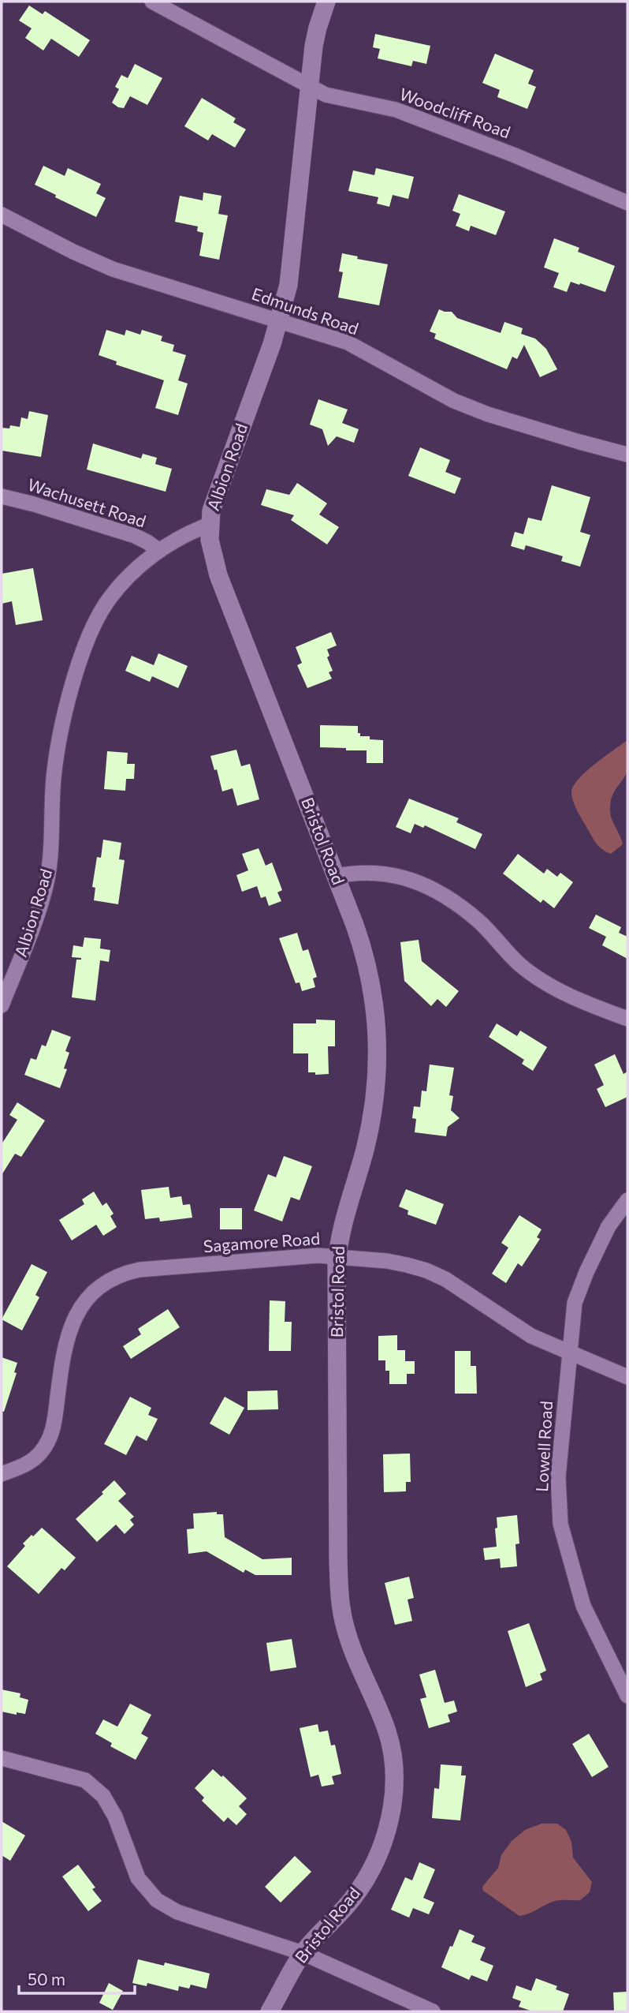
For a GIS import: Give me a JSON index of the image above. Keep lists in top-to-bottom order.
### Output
{
  "streets": {
    "street": [
      "Woodcliff Road",
      "Edmunds Road",
      "Albion Road",
      "Wachusett Road",
      "Bristol Road",
      "Sagamore Road",
      "Lowell Road"
    ]
  },
  "crossings": [
    ["Woodcliff Road", "Albion Road"],
    ["Edmunds Road", "Albion Road"],
    ["Albion Road", "Wachusett Road"],
    ["Albion Road", "Bristol Road"],
    ["Bristol Road", "Sagamore Road"],
    ["Sagamore Road", "Lowell Road"]
  ],
  "scale_bar": "50 m"
}
